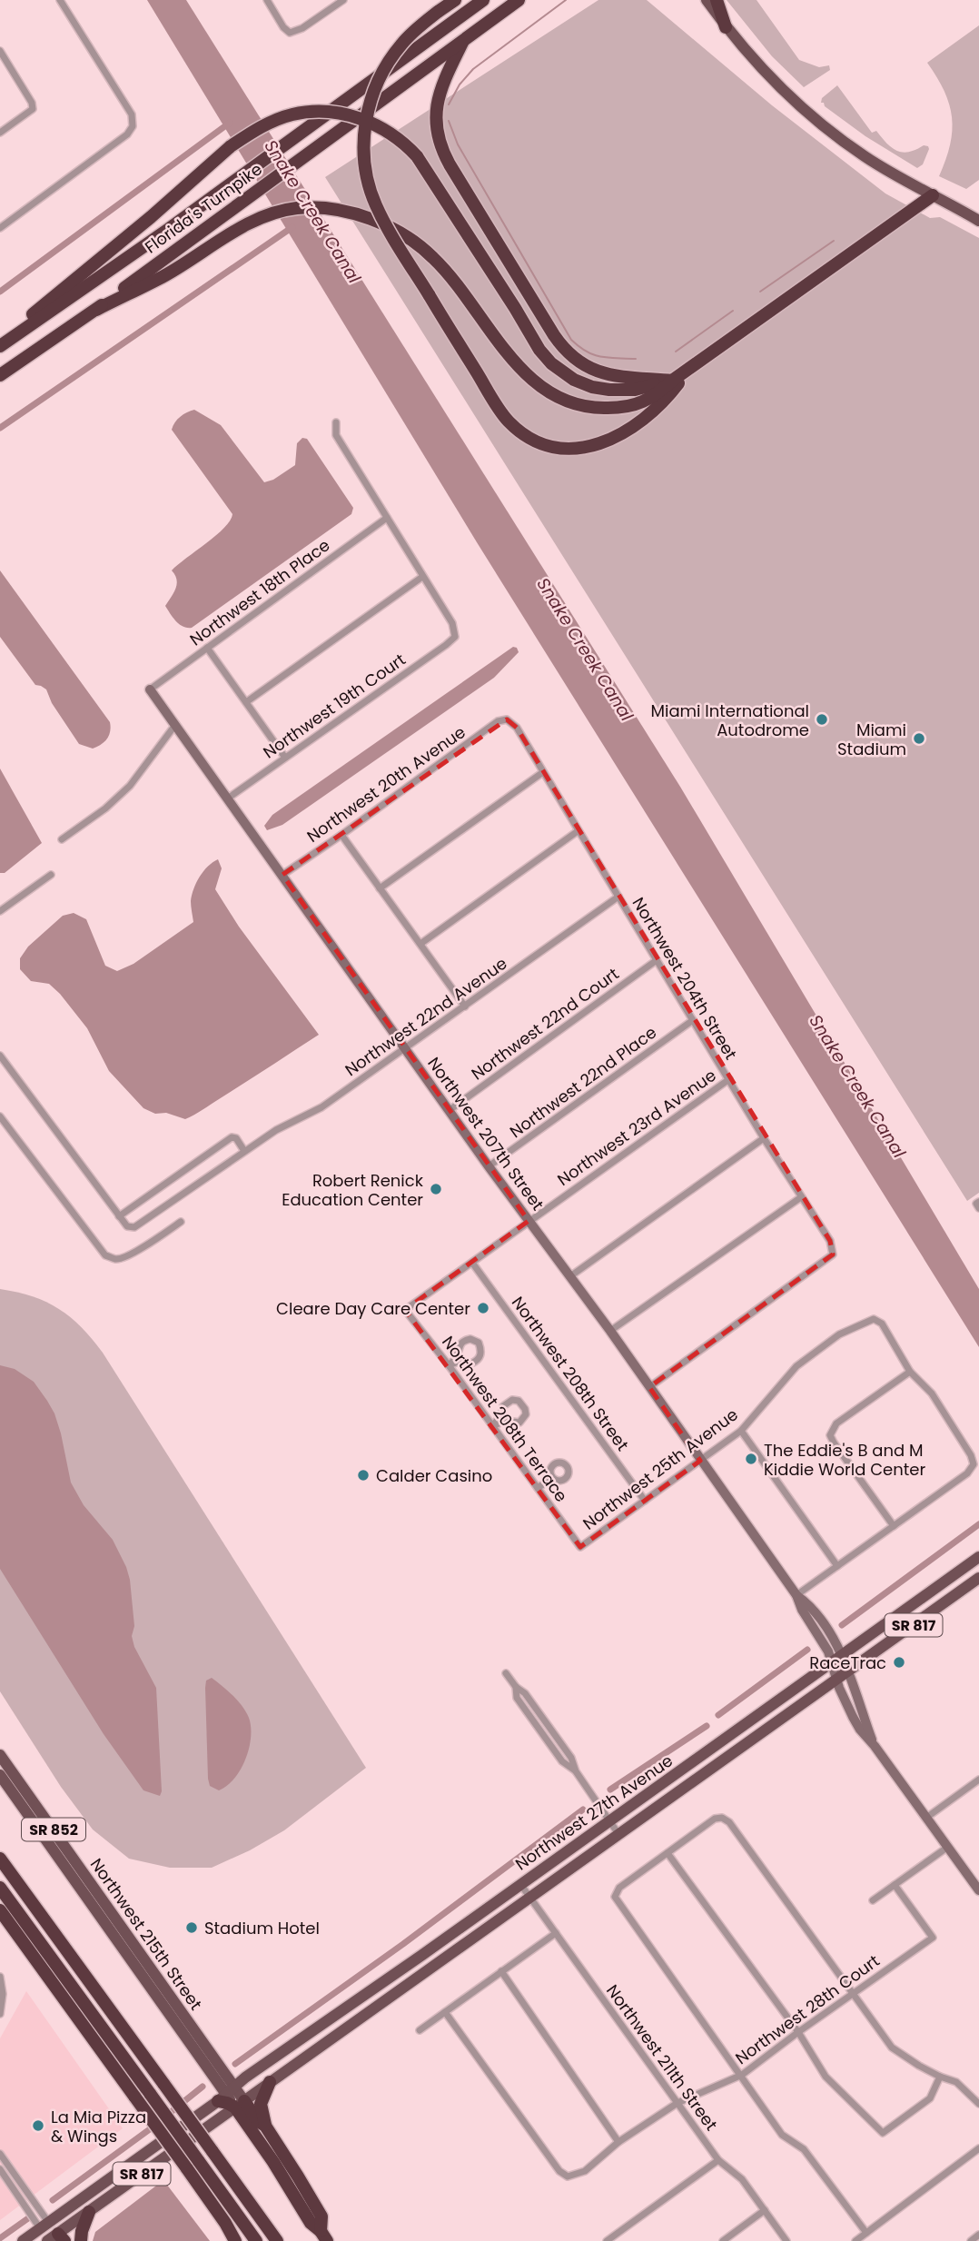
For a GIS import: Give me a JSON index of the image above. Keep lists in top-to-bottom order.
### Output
{
  "streets": {
    "highway": ["Florida's Turnpike"],
    "main road": [
      "SR 817",
      "Northwest 27th Avenue",
      "SR 852",
      "Northwest 215th Street"
    ],
    "street": [
      "Northwest 18th Place",
      "Northwest 19th Court",
      "Northwest 20th Avenue",
      "Northwest 204th Street",
      "Northwest 22nd Avenue",
      "Northwest 22nd Court",
      "Northwest 22nd Place",
      "Northwest 23rd Avenue",
      "Northwest 207th Street",
      "Northwest 208th Street",
      "Northwest 208th Terrace",
      "Northwest 25th Avenue",
      "Northwest 28th Court",
      "Northwest 211th Street"
    ]
  },
  "crossings": [
    ["Northwest 18th Place", "Northwest 207th Street"],
    ["Northwest 19th Court", "Northwest 207th Street"],
    ["Northwest 20th Avenue", "Northwest 204th Street"],
    ["Northwest 20th Avenue", "Northwest 207th Street"],
    ["Northwest 204th Street", "Northwest 22nd Avenue"],
    ["Northwest 204th Street", "Northwest 22nd Court"],
    ["Northwest 204th Street", "Northwest 22nd Place"],
    ["Northwest 204th Street", "Northwest 23rd Avenue"],
    ["Northwest 204th Street", "Northwest 207th Street"],
    ["Northwest 22nd Avenue", "Northwest 207th Street"],
    ["Northwest 22nd Court", "Northwest 207th Street"],
    ["Northwest 22nd Place", "Northwest 207th Street"],
    ["Northwest 23rd Avenue", "Northwest 207th Street"],
    ["Northwest 23rd Avenue", "Northwest 208th Street"],
    ["Northwest 23rd Avenue", "Northwest 208th Terrace"],
    ["Northwest 207th Street", "Northwest 25th Avenue"],
    ["Northwest 207th Street", "Northwest 27th Avenue"],
    ["Northwest 208th Street", "Northwest 25th Avenue"],
    ["Northwest 208th Terrace", "Northwest 25th Avenue"],
    ["SR 817", "Northwest 27th Avenue"],
    ["SR 817", "Northwest 215th Street"],
    ["Northwest 27th Avenue", "Northwest 215th Street"],
    ["Northwest 27th Avenue", "Northwest 211th Street"],
    ["Northwest 28th Court", "Northwest 211th Street"]
  ],
  "water": ["Snake Creek Canal"],
  "places": [
    "Miami International Autodrome",
    "Miami Stadium",
    "Robert Renick Education Center",
    "Cleare Day Care Center",
    "The Eddie's B and M Kiddie World Center",
    "Calder Casino",
    "RaceTrac",
    "Stadium Hotel",
    "La Mia Pizza & Wings"
  ]
}
